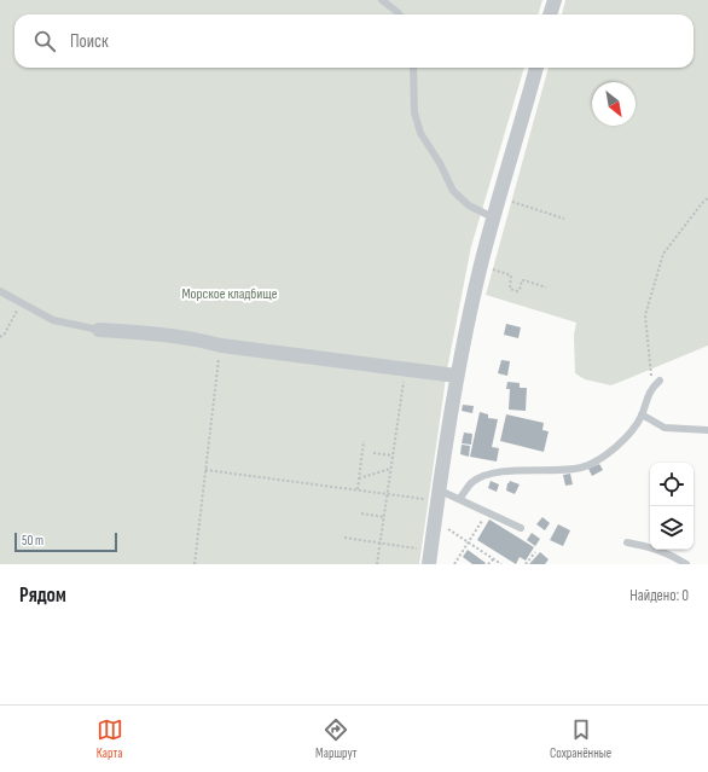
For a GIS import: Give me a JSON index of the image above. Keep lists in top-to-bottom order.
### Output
{
  "parks": ["Морское кладбище"],
  "scale_bar": "50 m",
  "north": "bottom right",
  "page": {
    "search": "Поиск",
    "scale": "50 m",
    "heading": ["Рядом", "Найдено: 0"],
    "nav": ["Карта", "Маршрут", "Сохранённые"]
  }
}
